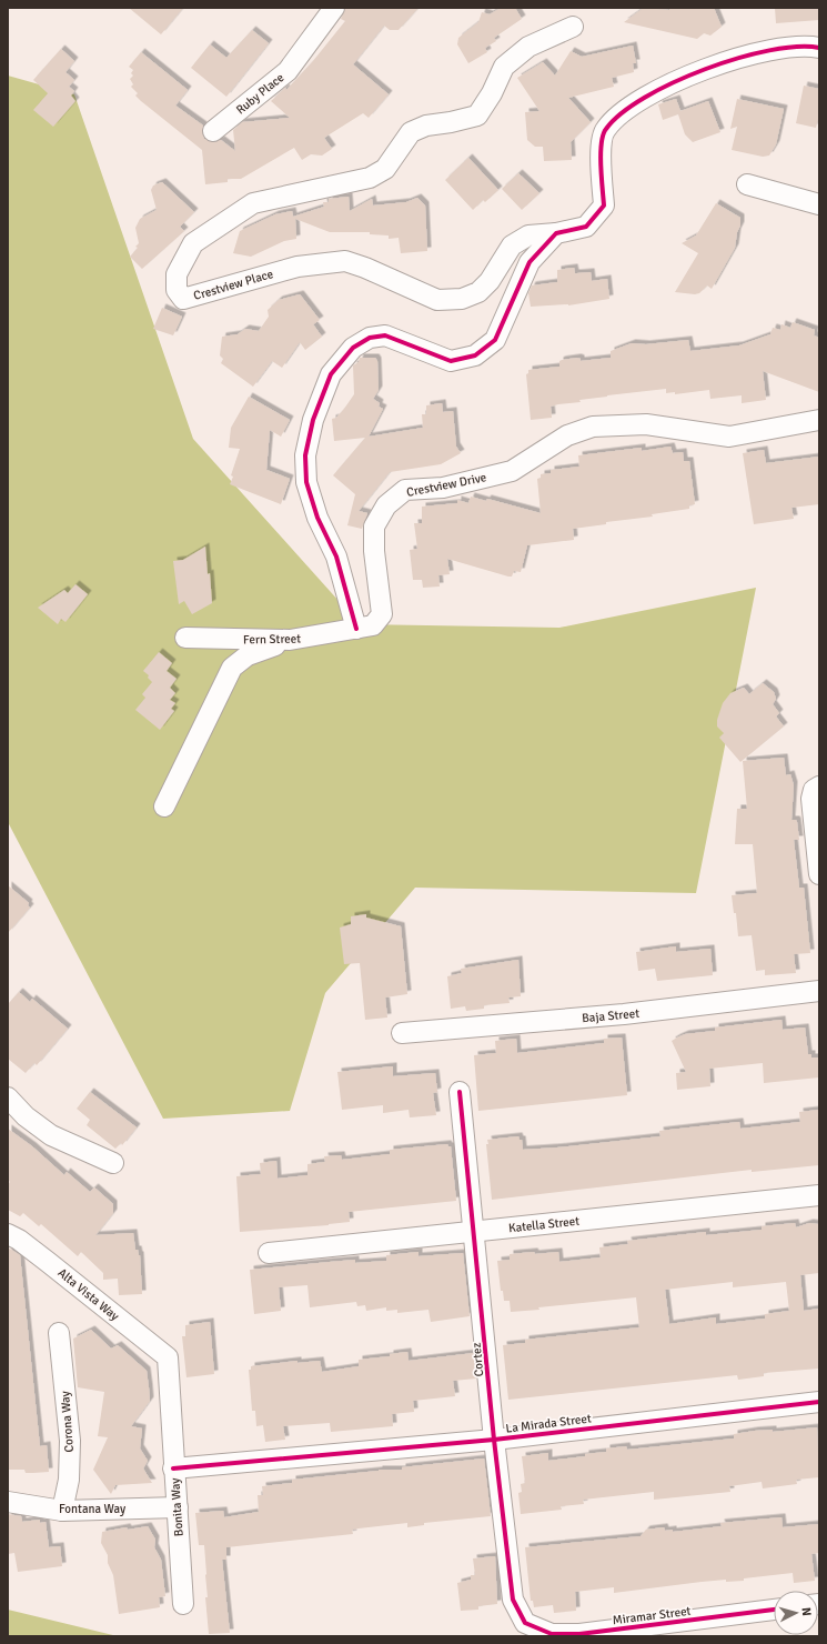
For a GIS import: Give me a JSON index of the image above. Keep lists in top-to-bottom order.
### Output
{
  "streets": {
    "street": [
      "Ruby Place",
      "Crestview Place",
      "Crestview Drive",
      "Fern Street",
      "Baja Street",
      "Katella Street",
      "Alta Vista Way",
      "Cortez",
      "Corona Way",
      "La Mirada Street",
      "Bonita Way",
      "Fontana Way",
      "Miramar Street"
    ]
  },
  "crossings": [
    ["Crestview Drive", "Fern Street"],
    ["Katella Street", "Cortez"],
    ["Alta Vista Way", "Bonita Way"],
    ["Cortez", "La Mirada Street"],
    ["Cortez", "Miramar Street"],
    ["Corona Way", "Fontana Way"],
    ["La Mirada Street", "Bonita Way"],
    ["Bonita Way", "Fontana Way"]
  ],
  "north": "right"
}
